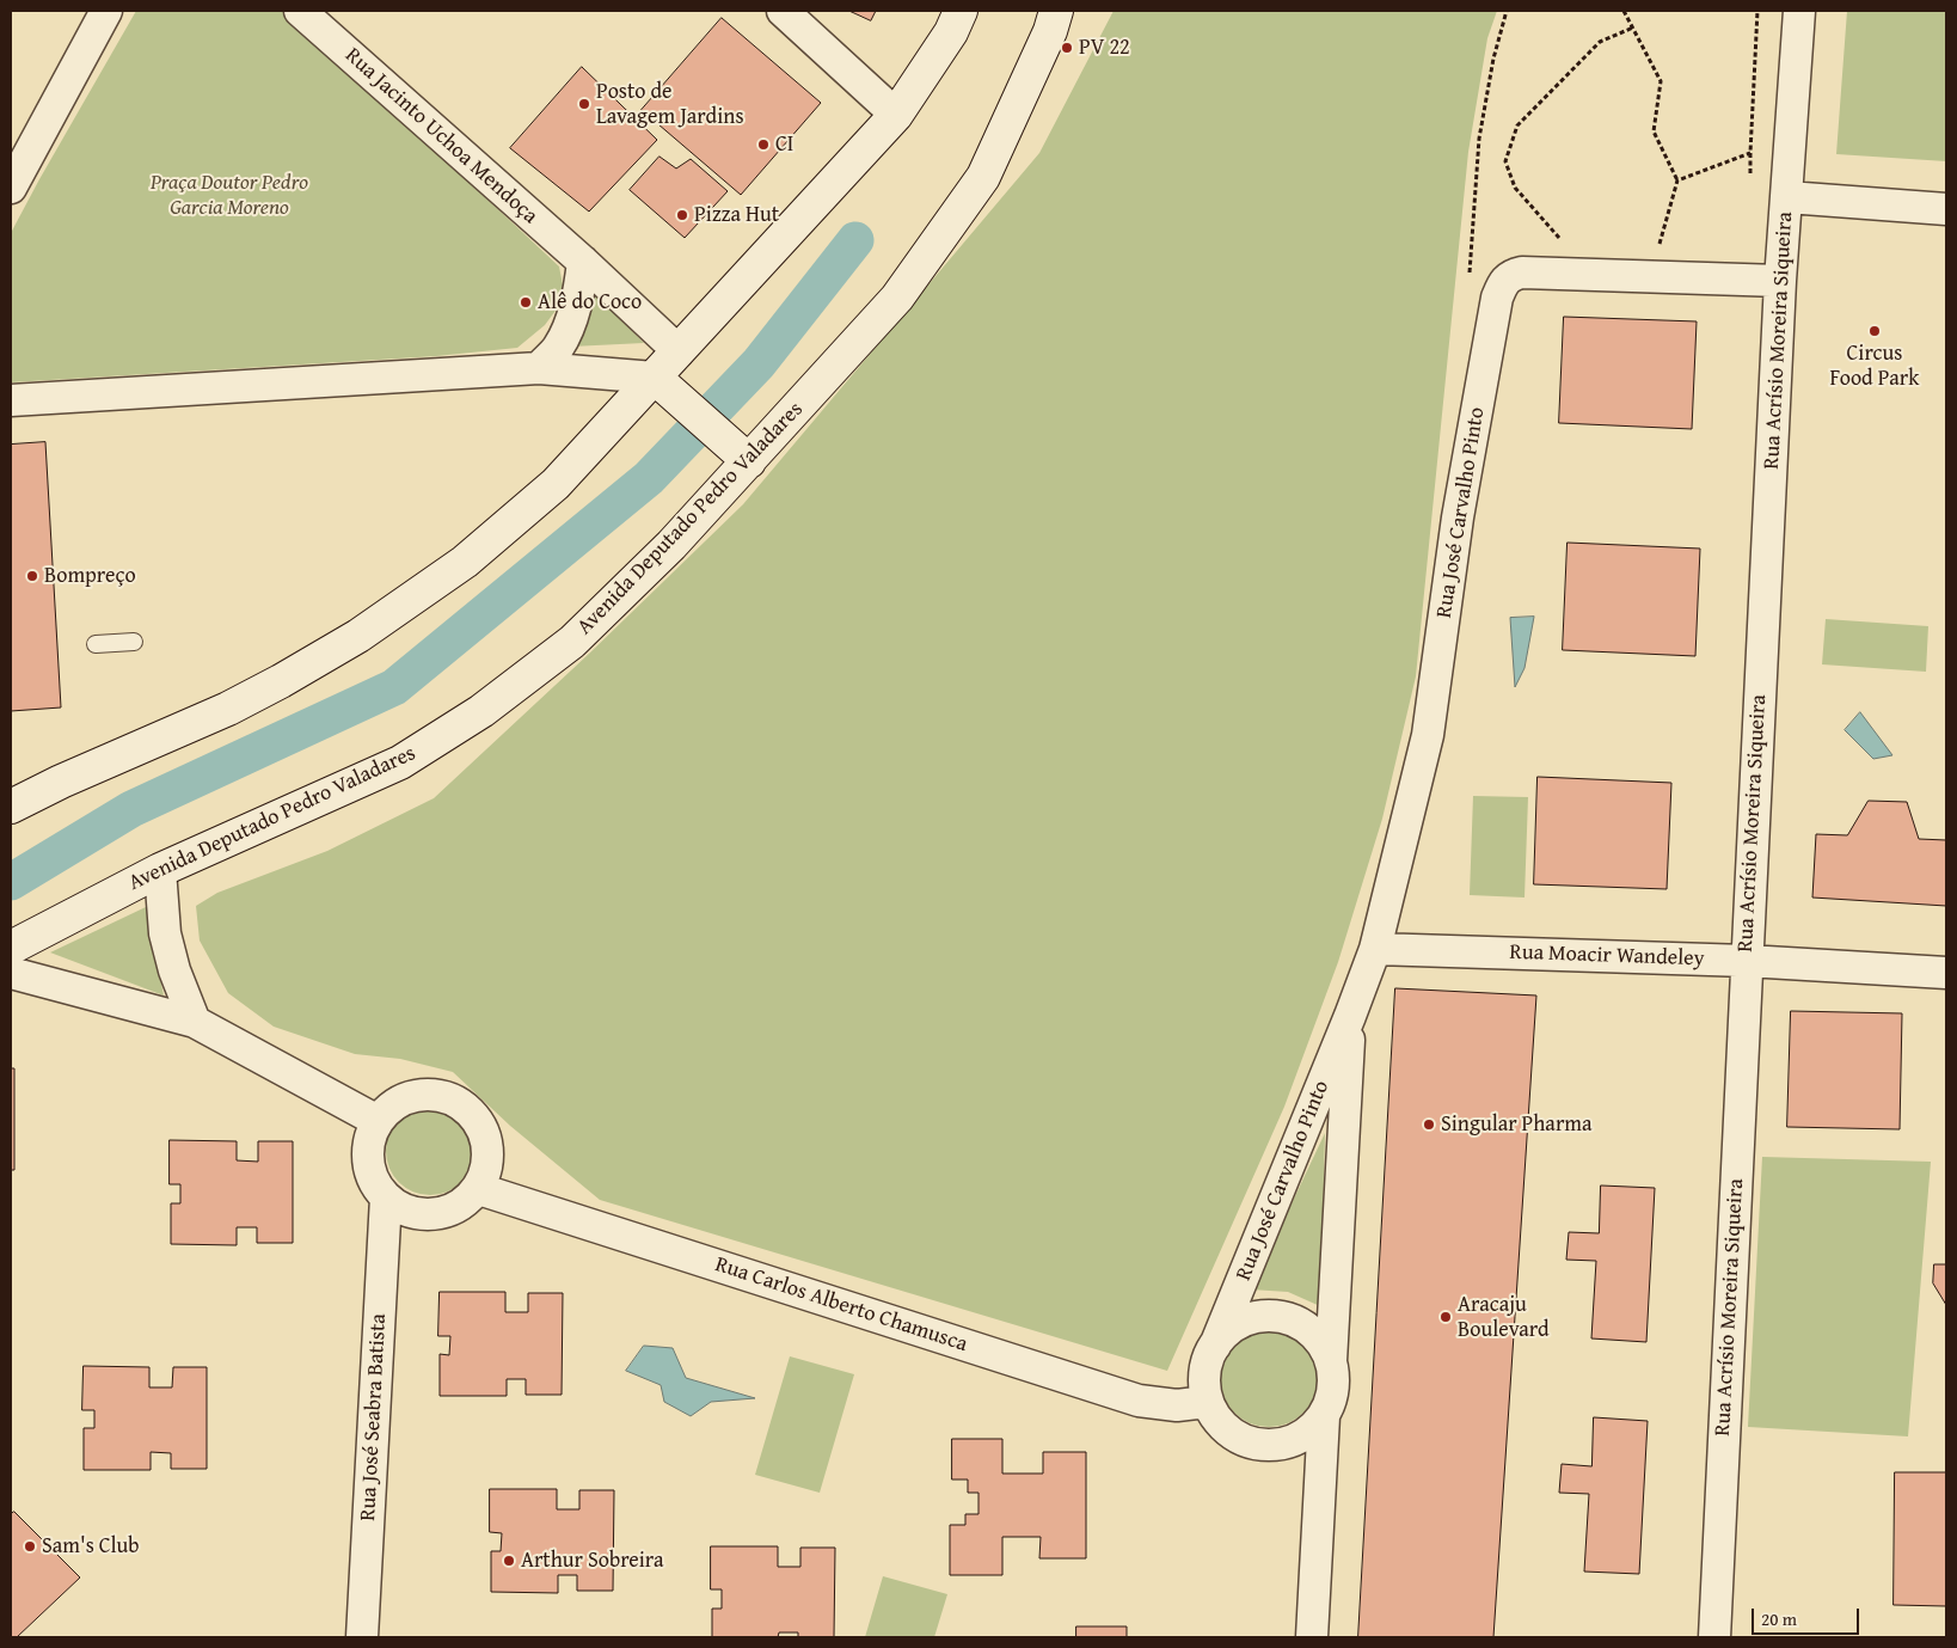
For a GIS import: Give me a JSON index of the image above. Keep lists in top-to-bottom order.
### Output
{
  "streets": {
    "main road": ["Avenida Deputado Pedro Valadares"],
    "street": [
      "Rua Jacinto Uchoa Mendoça",
      "Rua Acrísio Moreira Siqueira",
      "Rua José Carvalho Pinto",
      "Rua Moacir Wandeley",
      "Rua Carlos Alberto Chamusca",
      "Rua José Seabra Batista"
    ]
  },
  "crossings": [
    ["Rua Acrísio Moreira Siqueira", "Rua José Carvalho Pinto"],
    ["Rua Acrísio Moreira Siqueira", "Rua Moacir Wandeley"],
    ["Rua José Carvalho Pinto", "Rua Moacir Wandeley"],
    ["Rua José Carvalho Pinto", "Rua Carlos Alberto Chamusca"],
    ["Rua Carlos Alberto Chamusca", "Rua José Seabra Batista"]
  ],
  "parks": ["Praça Doutor Pedro Garcia Moreno"],
  "places": [
    "PV 22",
    "Posto de Lavagem Jardins",
    "CI",
    "Pizza Hut",
    "Alê do Coco",
    "Circus Food Park",
    "Bompreço",
    "Singular Pharma",
    "Aracaju Boulevard",
    "Sam's Club",
    "Arthur Sobreira"
  ],
  "scale_bar": "20 m"
}
